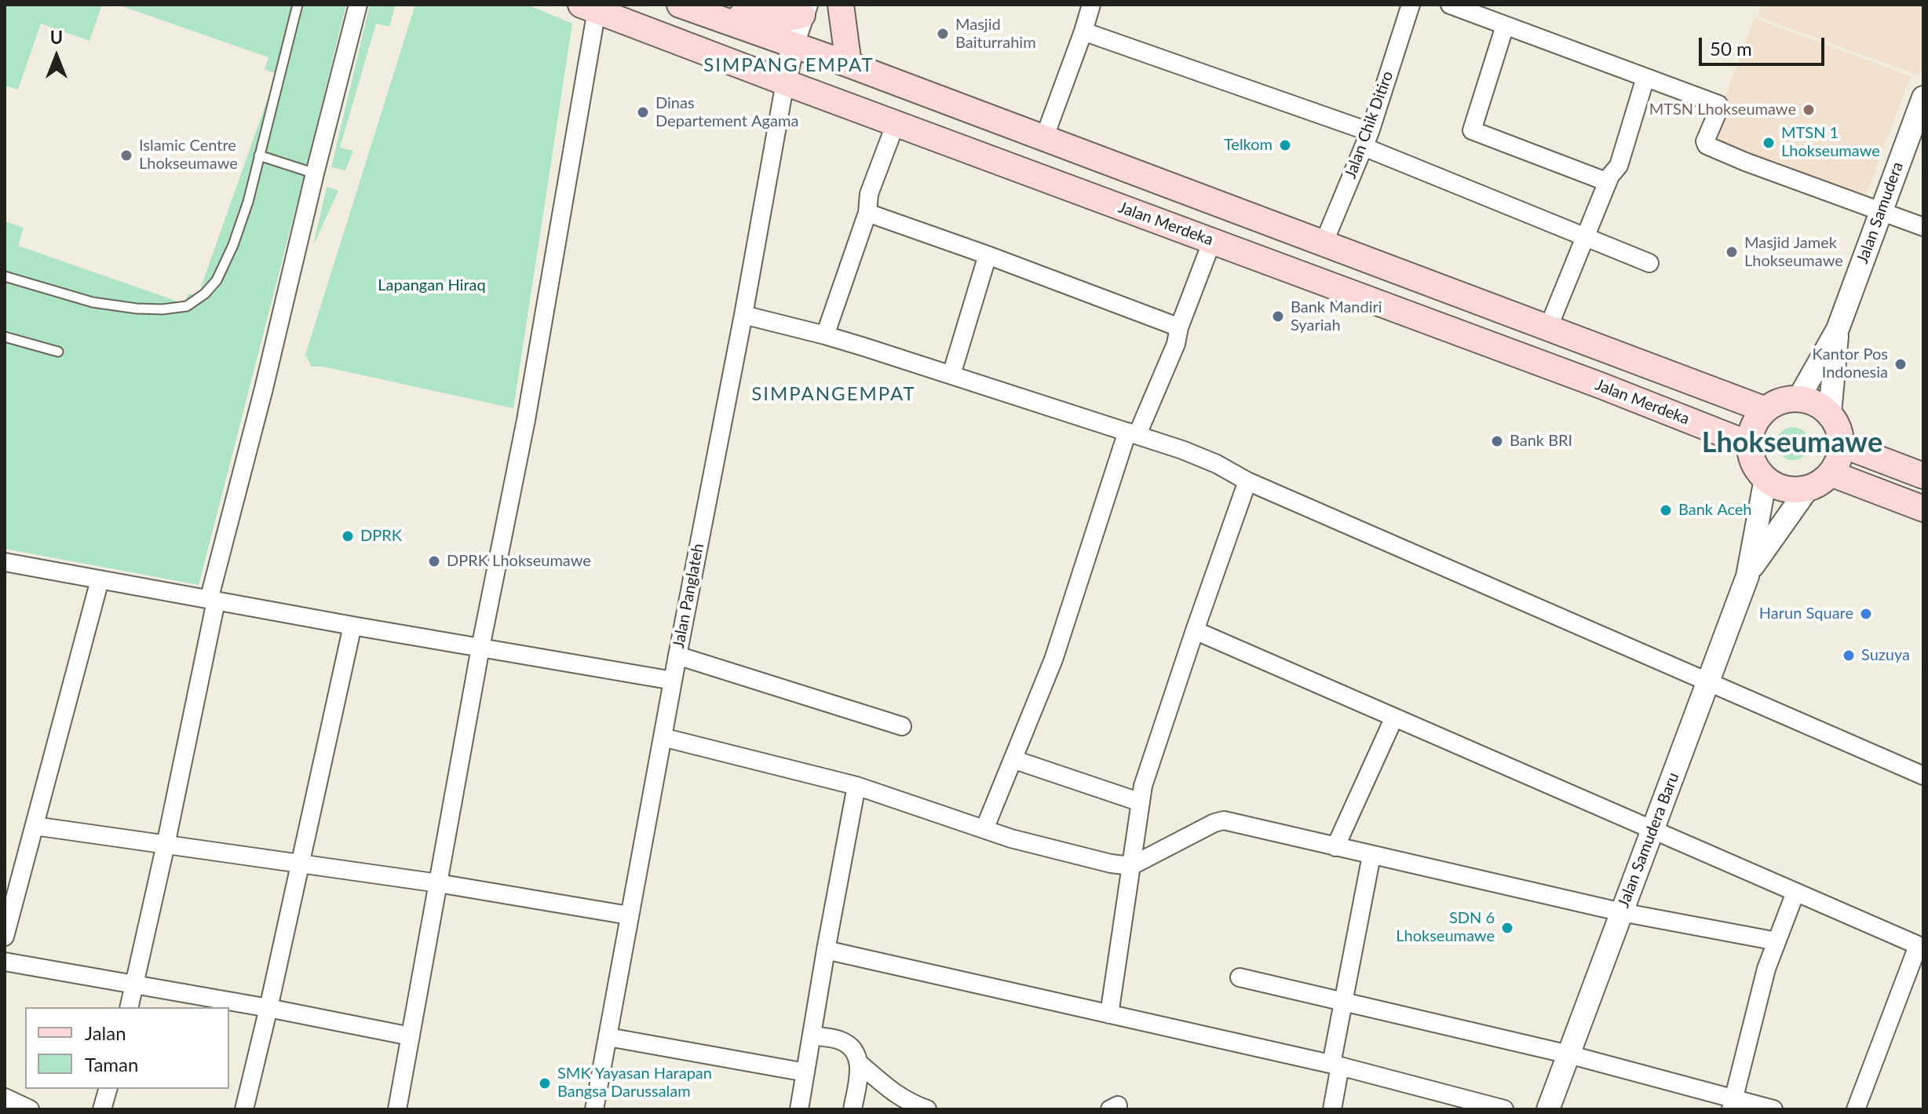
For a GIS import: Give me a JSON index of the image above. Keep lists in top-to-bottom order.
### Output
{
  "streets": {
    "main road": ["Jalan Merdeka"],
    "street": [
      "Jalan Chik Ditiro",
      "Jalan Samudera",
      "Jalan Panglateh",
      "Jalan Samudera Baru"
    ]
  },
  "crossings": [
    ["Jalan Samudera", "Jalan Merdeka"],
    ["Jalan Samudera", "Jalan Samudera Baru"],
    ["Jalan Merdeka", "Jalan Panglateh"],
    ["Jalan Merdeka", "Jalan Samudera Baru"]
  ],
  "districts": ["SIMPANG EMPAT", "SIMPANGEMPAT", "Lhokseumawe"],
  "parks": ["Lapangan Hiraq"],
  "places": [
    "Masjid Baiturrahim",
    "MTSN Lhokseumawe",
    "Dinas Departement Agama",
    "MTSN 1 Lhokseumawe",
    "Telkom",
    "Islamic Centre Lhokseumawe",
    "Masjid Jamek Lhokseumawe",
    "Bank Mandiri Syariah",
    "Kantor Pos Indonesia",
    "Bank BRI",
    "Bank Aceh",
    "DPRK",
    "DPRK Lhokseumawe",
    "Harun Square",
    "Suzuya",
    "SDN 6 Lhokseumawe",
    "SMK Yayasan Harapan Bangsa Darussalam"
  ],
  "legend": ["Jalan", "Taman"],
  "scale_bar": "50 m",
  "north": "top"
}
